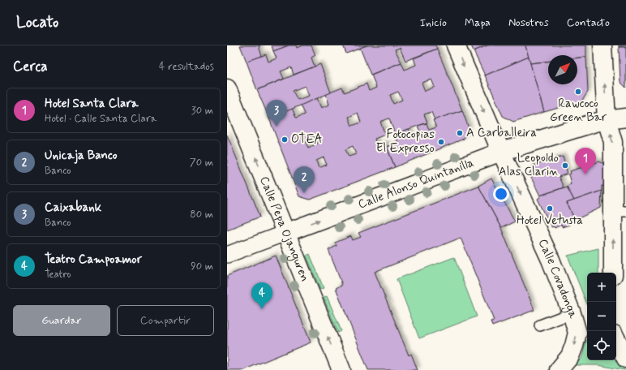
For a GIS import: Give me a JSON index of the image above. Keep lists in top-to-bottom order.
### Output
{
  "streets": {
    "street": ["Calle Alonso Quintanilla", "Calle Pepa Ojanguren", "Calle Covadonga"]
  },
  "crossings": [
    ["Calle Alonso Quintanilla", "Calle Pepa Ojanguren"],
    ["Calle Alonso Quintanilla", "Calle Covadonga"]
  ],
  "one_way": ["Calle Alonso Quintanilla", "Calle Pepa Ojanguren"],
  "places": [
    "Rawcoco Green Bar",
    "A Carballeira",
    "OTEA",
    "Fotocopias El Expresso",
    "Leopoldo Alas Clarin",
    "Hotel Vetusta"
  ],
  "north": "top right",
  "page": {
    "header": "Locato",
    "nav": [
      "Inicio",
      "Mapa",
      "Nosotros",
      "Contacto"
    ],
    "heading": ["Cerca", "4 resultados"],
    "list": [
      {
        "mark": "1",
        "name": "Hotel Santa Clara",
        "note": "Hotel · Calle Santa Clara",
        "value": "30 m"
      },
      {
        "mark": "2",
        "name": "Unicaja Banco",
        "note": "Banco",
        "value": "70 m"
      },
      {
        "mark": "3",
        "name": "Caixabank",
        "note": "Banco",
        "value": "80 m"
      },
      {
        "mark": "4",
        "name": "Teatro Campoamor",
        "note": "Teatro",
        "value": "90 m"
      }
    ],
    "pins": [
      "3",
      "1",
      "2",
      "4"
    ],
    "map_buttons": ["+", "−"],
    "buttons": ["Guardar", "Compartir"]
  }
}
